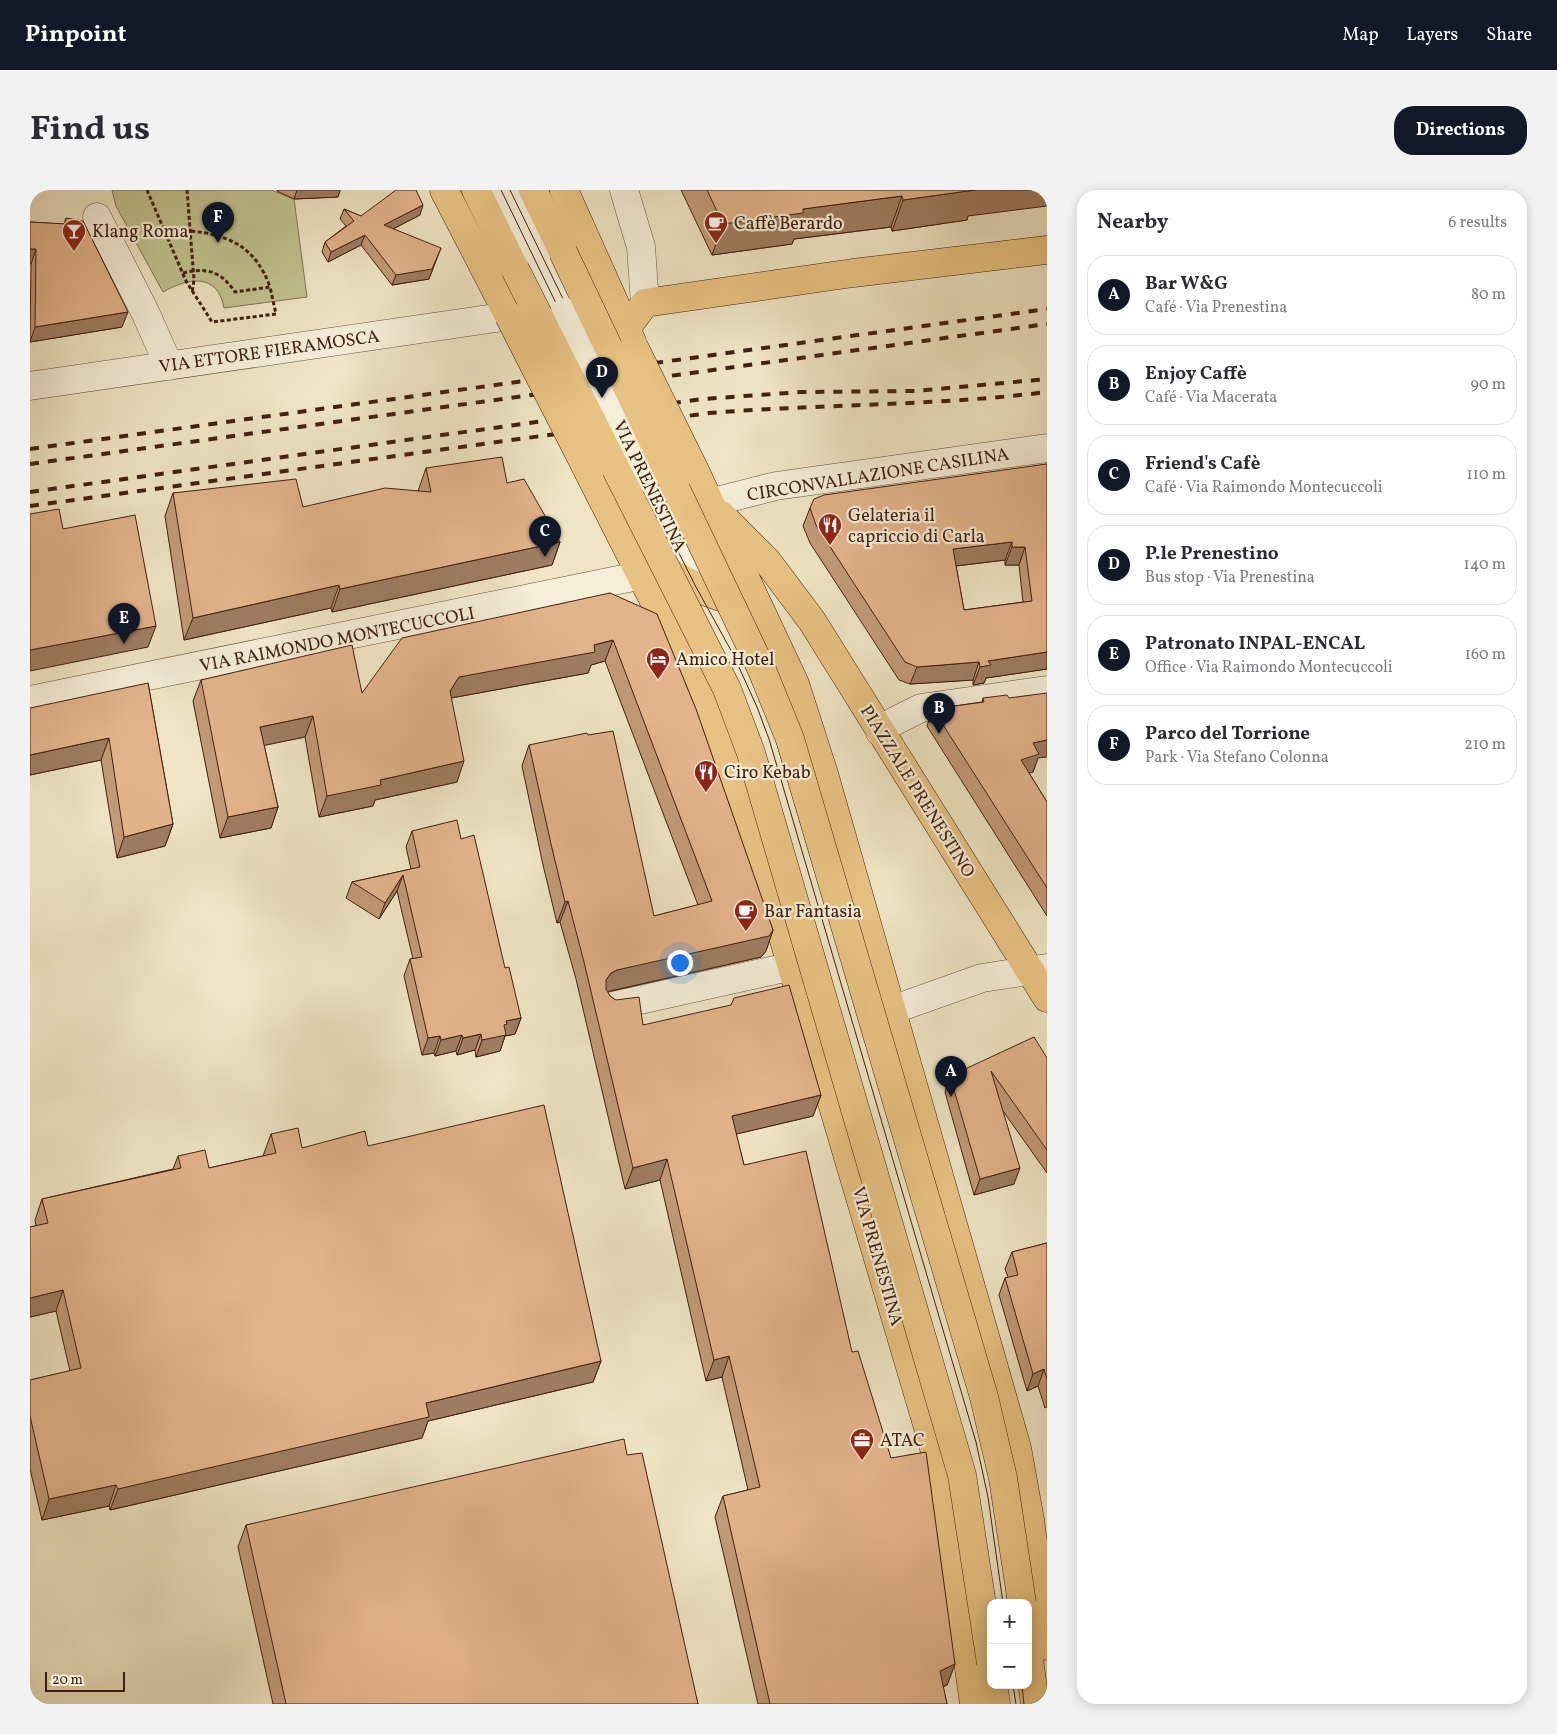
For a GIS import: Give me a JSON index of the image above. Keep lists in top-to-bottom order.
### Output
{
  "streets": {
    "main road": ["VIA PRENESTINA", "PIAZZALE PRENESTINO"],
    "street": ["VIA ETTORE FIERAMOSCA", "CIRCONVALLAZIONE CASILINA", "VIA RAIMONDO MONTECUCCOLI"]
  },
  "crossings": [
    ["CIRCONVALLAZIONE CASILINA", "PIAZZALE PRENESTINO"],
    ["VIA PRENESTINA", "VIA RAIMONDO MONTECUCCOLI"]
  ],
  "places": {
    "cafe": ["Caffè Berardo", "Bar Fantasia"],
    "bar": ["Klang Roma"],
    "restaurant": ["Gelateria il capriccio di Carla", "Ciro Kebab"],
    "hotel": ["Amico Hotel"],
    "office": ["ATAC"]
  },
  "scale_bar": "20 m",
  "page": {
    "header": "Pinpoint",
    "nav": ["Map", "Layers", "Share"],
    "title": "Find us",
    "buttons": "Directions",
    "heading": ["Nearby", "6 results"],
    "pins": [
      "F",
      "D",
      "C",
      "E",
      "B",
      "A"
    ],
    "list": [
      {
        "mark": "A",
        "name": "Bar W&G",
        "note": "Café · Via Prenestina",
        "value": "80 m"
      },
      {
        "mark": "B",
        "name": "Enjoy Caffè",
        "note": "Café · Via Macerata",
        "value": "90 m"
      },
      {
        "mark": "C",
        "name": "Friend's Cafè",
        "note": "Café · Via Raimondo Montecuccoli",
        "value": "110 m"
      },
      {
        "mark": "D",
        "name": "P.le Prenestino",
        "note": "Bus stop · Via Prenestina",
        "value": "140 m"
      },
      {
        "mark": "E",
        "name": "Patronato INPAL-ENCAL",
        "note": "Office · Via Raimondo Montecuccoli",
        "value": "160 m"
      },
      {
        "mark": "F",
        "name": "Parco del Torrione",
        "note": "Park · Via Stefano Colonna",
        "value": "210 m"
      }
    ],
    "map_buttons": ["+", "−"],
    "scale": "20 m"
  }
}
